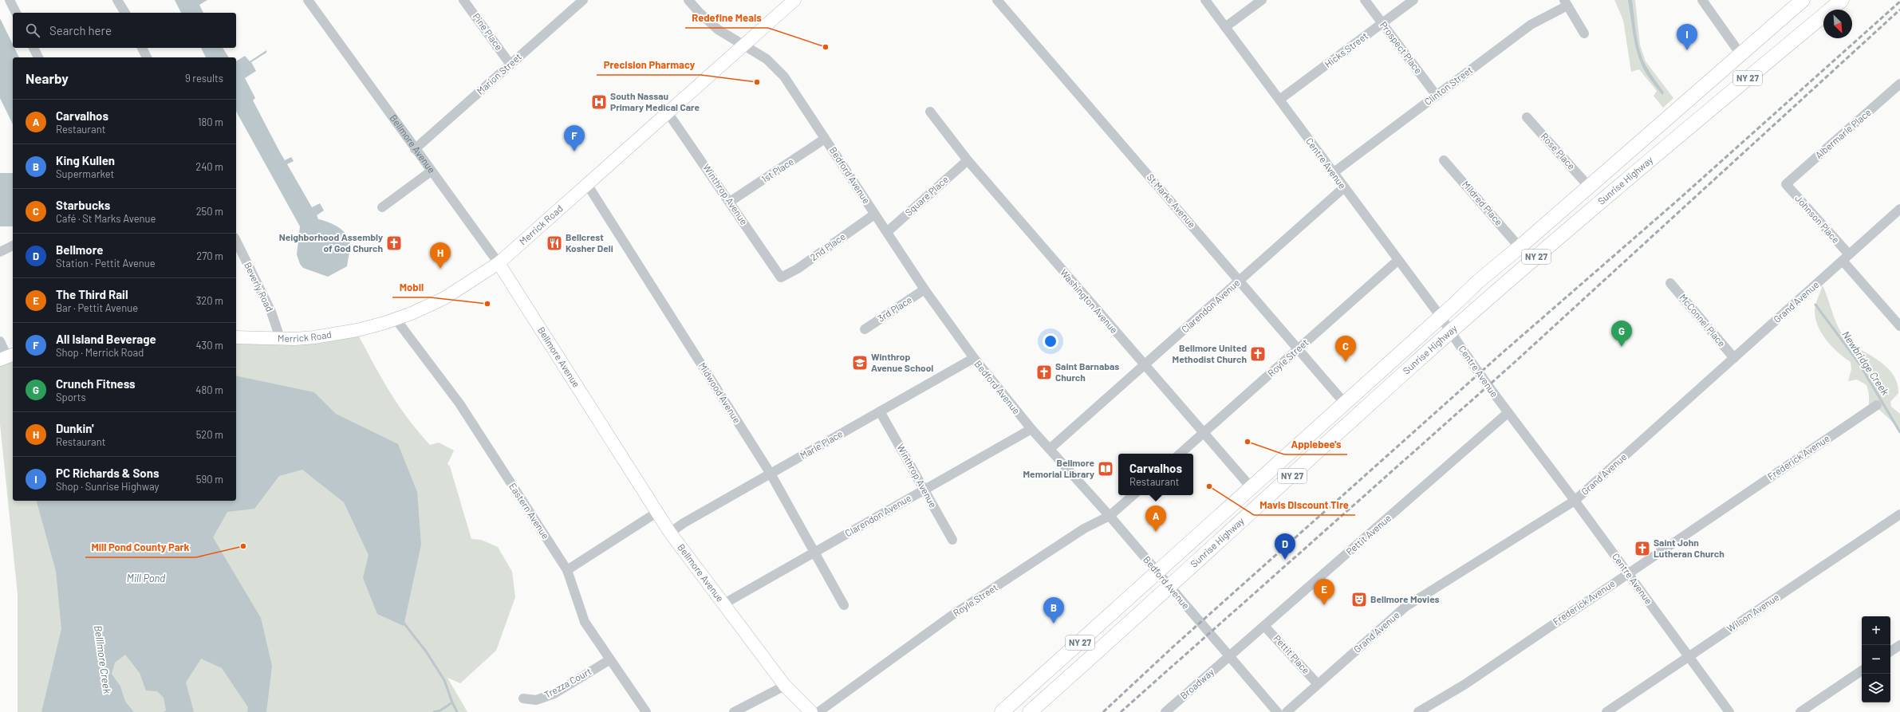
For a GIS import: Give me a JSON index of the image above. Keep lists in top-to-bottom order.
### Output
{
  "streets": {
    "highway": ["NY 27", "Sunrise Highway"],
    "main road": ["Bellmore Avenue", "Merrick Road"],
    "street": [
      "Pine Place",
      "Prospect Place",
      "Hicks Street",
      "Marion Street",
      "Clinton Street",
      "Albermarle Place",
      "Rose Place",
      "Centre Avenue",
      "1st Place",
      "Bedford Avenue",
      "Winthrop Avenue",
      "Square Place",
      "St Marks Avenue",
      "Mildred Place",
      "Johnson Place",
      "2nd Place",
      "Beverly Road",
      "Washington Avenue",
      "Grand Avenue",
      "Clarendon Avenue",
      "3rd Place",
      "McConnel Place",
      "Royle Street",
      "Midwood Avenue",
      "Marle Place",
      "Frederick Avenue",
      "Eastern Avenue",
      "Pettit Avenue",
      "Wilson Avenue",
      "Pettit Place",
      "Trezza Court",
      "Broadway"
    ]
  },
  "crossings": [
    ["Pine Place", "Marion Street"],
    ["Prospect Place", "Hicks Street"],
    ["Prospect Place", "Clinton Street"],
    ["Hicks Street", "Centre Avenue"],
    ["Marion Street", "Bellmore Avenue"],
    ["Clinton Street", "Centre Avenue"],
    ["Albermarle Place", "Johnson Place"],
    ["Bellmore Avenue", "Merrick Road"],
    ["Bellmore Avenue", "Clarendon Avenue"],
    ["Bellmore Avenue", "Marle Place"],
    ["Rose Place", "Sunrise Highway"],
    ["Centre Avenue", "Sunrise Highway"],
    ["Centre Avenue", "Grand Avenue"],
    ["Centre Avenue", "Clarendon Avenue"],
    ["Centre Avenue", "Royle Street"],
    ["Centre Avenue", "Frederick Avenue"],
    ["Centre Avenue", "Pettit Avenue"],
    ["Centre Avenue", "Wilson Avenue"],
    ["1st Place", "Bedford Avenue"],
    ["1st Place", "Winthrop Avenue"],
    ["Bedford Avenue", "Sunrise Highway"],
    ["Bedford Avenue", "Square Place"],
    ["Bedford Avenue", "Merrick Road"],
    ["Bedford Avenue", "2nd Place"],
    ["Bedford Avenue", "Clarendon Avenue"],
    ["Bedford Avenue", "3rd Place"],
    ["Bedford Avenue", "Royle Street"],
    ["Bedford Avenue", "Marle Place"],
    ["Bedford Avenue", "Pettit Avenue"],
    ["Bedford Avenue", "Broadway"],
    ["Sunrise Highway", "St Marks Avenue"],
    ["Sunrise Highway", "Mildred Place"],
    ["Sunrise Highway", "Washington Avenue"],
    ["Winthrop Avenue", "Merrick Road"],
    ["Winthrop Avenue", "2nd Place"],
    ["Winthrop Avenue", "Clarendon Avenue"],
    ["Winthrop Avenue", "Marle Place"],
    ["Square Place", "Washington Avenue"],
    ["St Marks Avenue", "Clarendon Avenue"],
    ["St Marks Avenue", "Royle Street"],
    ["Johnson Place", "Grand Avenue"],
    ["Merrick Road", "Beverly Road"],
    ["Merrick Road", "Midwood Avenue"],
    ["Merrick Road", "Eastern Avenue"],
    ["Washington Avenue", "Clarendon Avenue"],
    ["Washington Avenue", "Royle Street"],
    ["Grand Avenue", "McConnel Place"],
    ["Grand Avenue", "Pettit Place"],
    ["Clarendon Avenue", "Midwood Avenue"],
    ["Midwood Avenue", "Marle Place"],
    ["Eastern Avenue", "Trezza Court"],
    ["Pettit Avenue", "Pettit Place"],
    ["Pettit Avenue", "Broadway"]
  ],
  "water": ["Newbridge Creek", "Mill Pond", "Belllmore Creek"],
  "places": {
    "other": [
      "Redefine Meals",
      "Precision Pharmacy",
      "Mobil",
      "Applebee's",
      "Mavis Discount Tire",
      "Mill Pond County Park"
    ],
    "hospital": ["South Nassau Primary Medical Care"],
    "church": [
      "Neighborhood Assembly of God Church",
      "Bellmore United Methodist Church",
      "Saint Barnabas Church",
      "Saint John Lutheran Church"
    ],
    "restaurant": ["Bellcrest Kosher Deli"],
    "school or university": ["Winthrop Avenue School"],
    "library": ["Bellmore Memorial Library"],
    "theatre": ["Bellmore Movies"]
  },
  "north": "bottom right",
  "page": {
    "search": "Search here",
    "pins": [
      "I",
      "F",
      "H",
      "G",
      "C",
      "A",
      "D",
      "E",
      "B"
    ],
    "heading": ["Nearby", "9 results"],
    "list": [
      {
        "mark": "A",
        "name": "Carvalhos",
        "note": "Restaurant",
        "value": "180 m"
      },
      {
        "mark": "B",
        "name": "King Kullen",
        "note": "Supermarket",
        "value": "240 m"
      },
      {
        "mark": "C",
        "name": "Starbucks",
        "note": "Café · St Marks Avenue",
        "value": "250 m"
      },
      {
        "mark": "D",
        "name": "Bellmore",
        "note": "Station · Pettit Avenue",
        "value": "270 m"
      },
      {
        "mark": "E",
        "name": "The Third Rail",
        "note": "Bar · Pettit Avenue",
        "value": "320 m"
      },
      {
        "mark": "F",
        "name": "All Island Beverage",
        "note": "Shop · Merrick Road",
        "value": "430 m"
      },
      {
        "mark": "G",
        "name": "Crunch Fitness",
        "note": "Sports",
        "value": "480 m"
      },
      {
        "mark": "H",
        "name": "Dunkin'",
        "note": "Restaurant",
        "value": "520 m"
      },
      {
        "mark": "I",
        "name": "PC Richards & Sons",
        "note": "Shop · Sunrise Highway",
        "value": "590 m"
      }
    ],
    "popup": ["Carvalhos", "Restaurant"],
    "map_buttons": ["+", "−"]
  }
}
